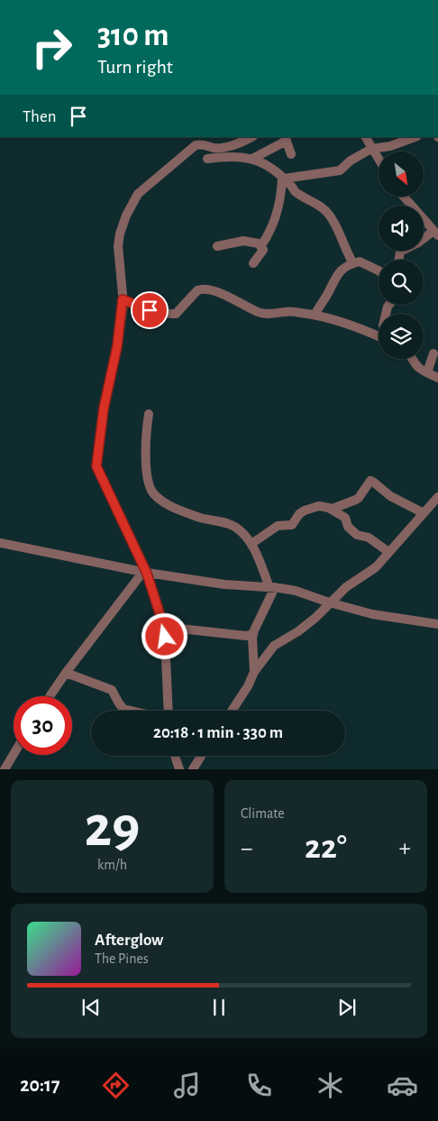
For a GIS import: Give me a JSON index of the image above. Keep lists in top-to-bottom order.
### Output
{
  "north": "bottom right",
  "page": {
    "turn": ["310 m", "Turn right"],
    "then": "Then",
    "limit": "30",
    "trip": "20:18 · 1 min · 330 m",
    "tile": [
      ["29", "km/h"],
      "Climate"
    ],
    "heat": ["−", "22°", "+"],
    "song": ["Afterglow", "The Pines"],
    "tabs": "20:17"
  }
}
